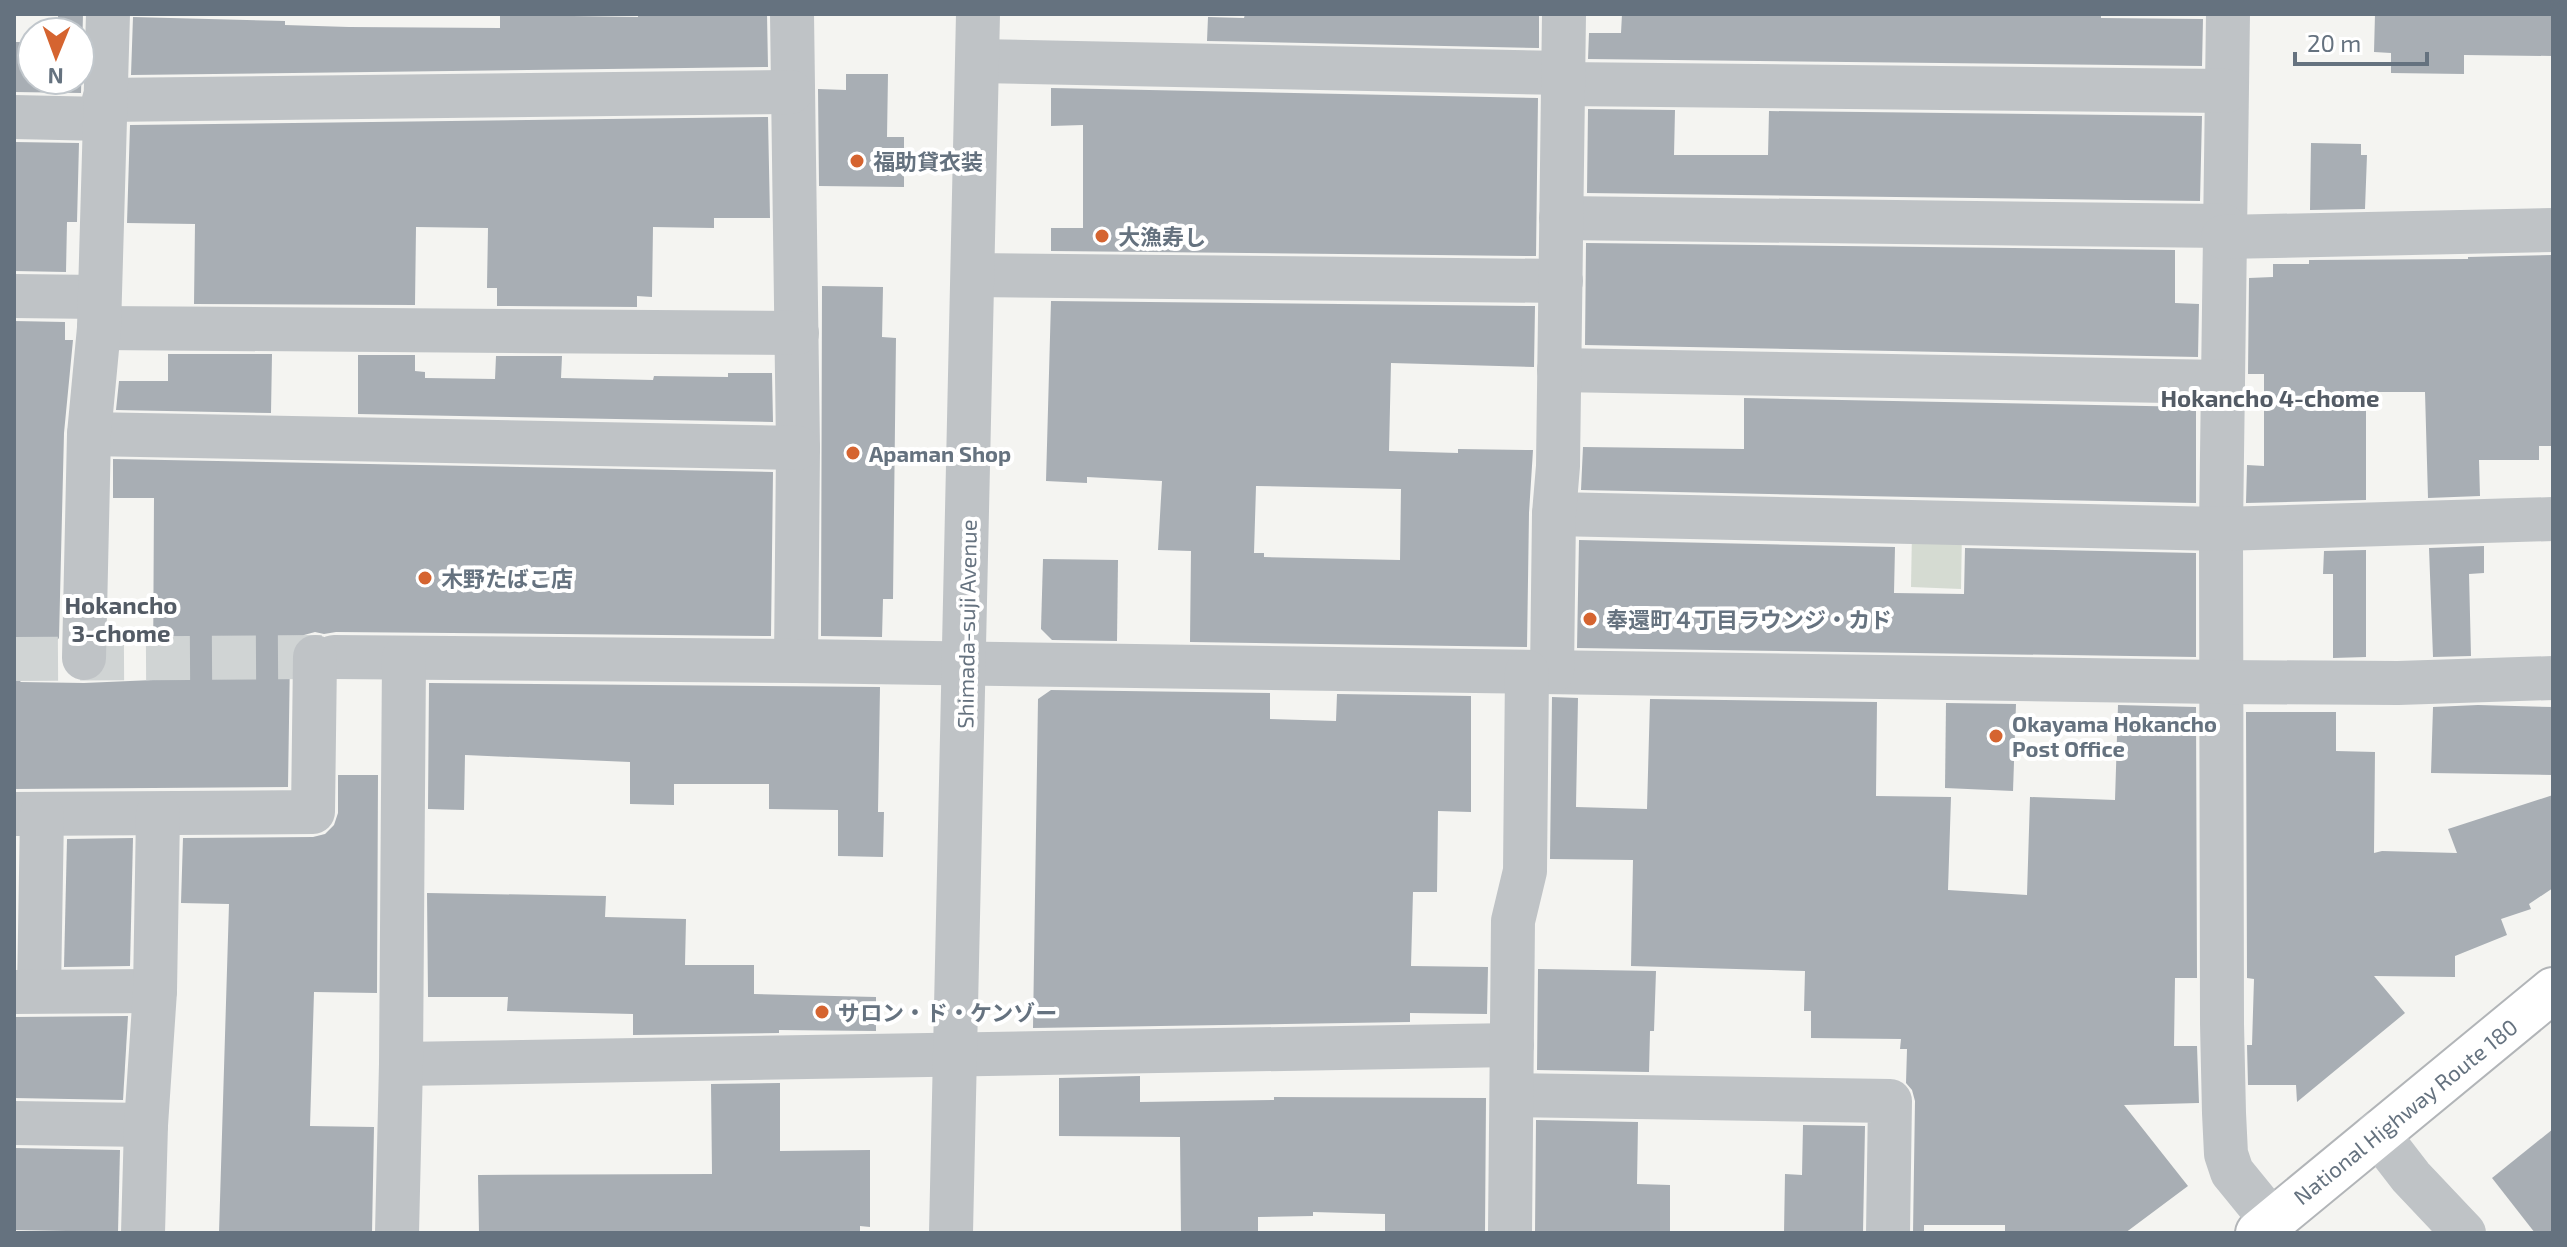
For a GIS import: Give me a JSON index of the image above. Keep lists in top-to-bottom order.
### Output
{
  "streets": {
    "highway": ["National Highway Route 180"],
    "street": ["Shimada-suji Avenue"]
  },
  "districts": ["Hokancho 4-chome", "Hokancho 3-chome"],
  "places": [
    "福助貸衣装",
    "大漁寿し",
    "Apaman Shop",
    "木野たばこ店",
    "奉還町４丁目ラウンジ・カド",
    "Okayama Hokancho Post Office",
    "サロン・ド・ケンゾー"
  ],
  "scale_bar": "20 m",
  "north": "bottom"
}
